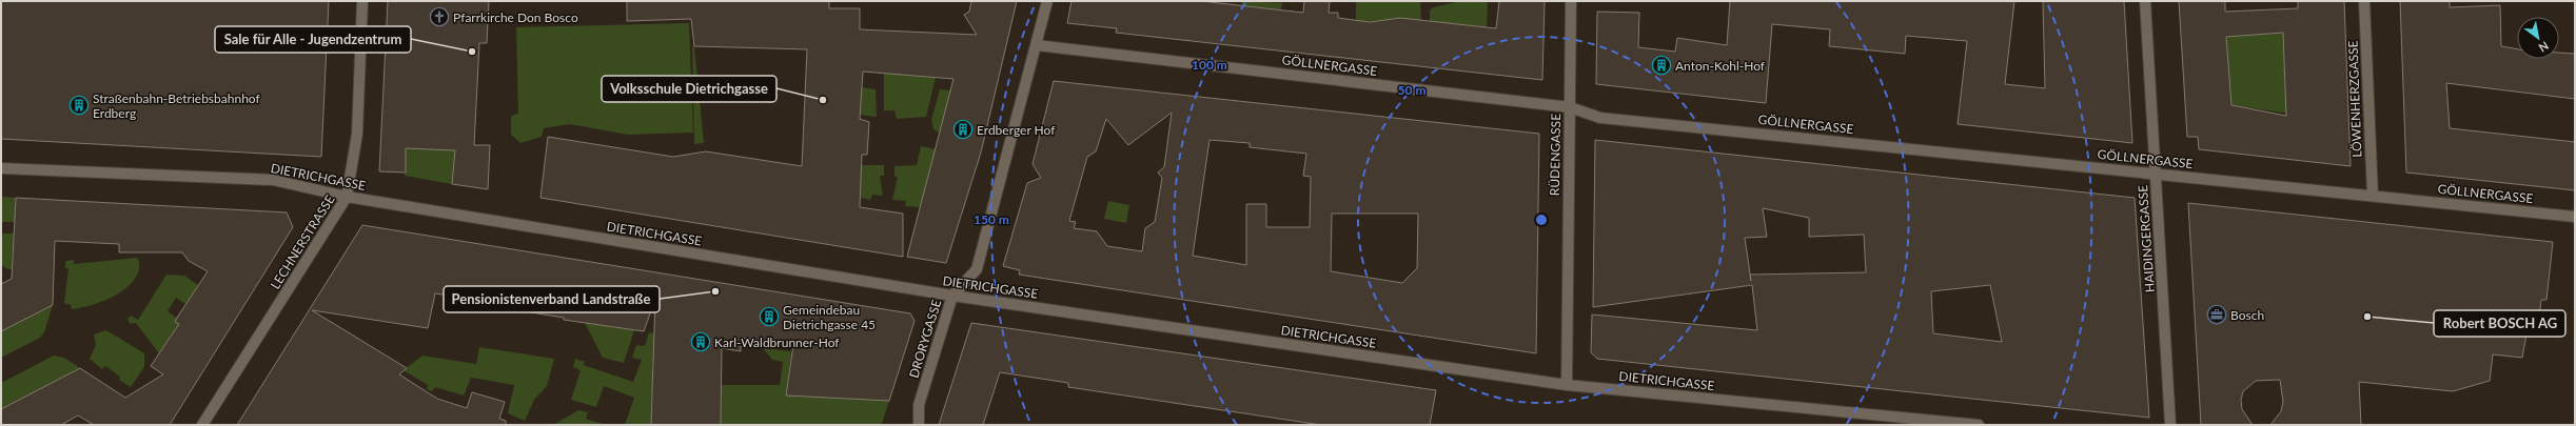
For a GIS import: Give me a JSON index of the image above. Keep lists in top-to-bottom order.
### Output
{
  "streets": {
    "street": [
      "GÖLLNERGASSE",
      "LÖWENHERZGASSE",
      "RÜDENGASSE",
      "DIETRICHGASSE",
      "HAIDINGERGASSE",
      "LECHNERSTRASSE",
      "DRORYGASSE"
    ]
  },
  "crossings": [
    ["GÖLLNERGASSE", "LÖWENHERZGASSE"],
    ["GÖLLNERGASSE", "RÜDENGASSE"],
    ["GÖLLNERGASSE", "HAIDINGERGASSE"],
    ["GÖLLNERGASSE", "DRORYGASSE"],
    ["RÜDENGASSE", "DIETRICHGASSE"],
    ["DIETRICHGASSE", "LECHNERSTRASSE"],
    ["DIETRICHGASSE", "DRORYGASSE"]
  ],
  "places": {
    "church": ["Pfarrkirche Don Bosco"],
    "other": [
      "Sale für Alle - Jugendzentrum",
      "Volksschule Dietrichgasse",
      "Pensionistenverband Landstraße",
      "Robert BOSCH AG"
    ],
    "building": [
      "Anton-Kohl-Hof",
      "Straßenbahn-Betriebsbahnhof Erdberg",
      "Erdberger Hof",
      "Gemeindebau Dietrichgasse 45",
      "Karl-Waldbrunner-Hof"
    ],
    "office": ["Bosch"]
  },
  "north": "bottom right",
  "rings": ["100 m", "50 m", "150 m"]
}
